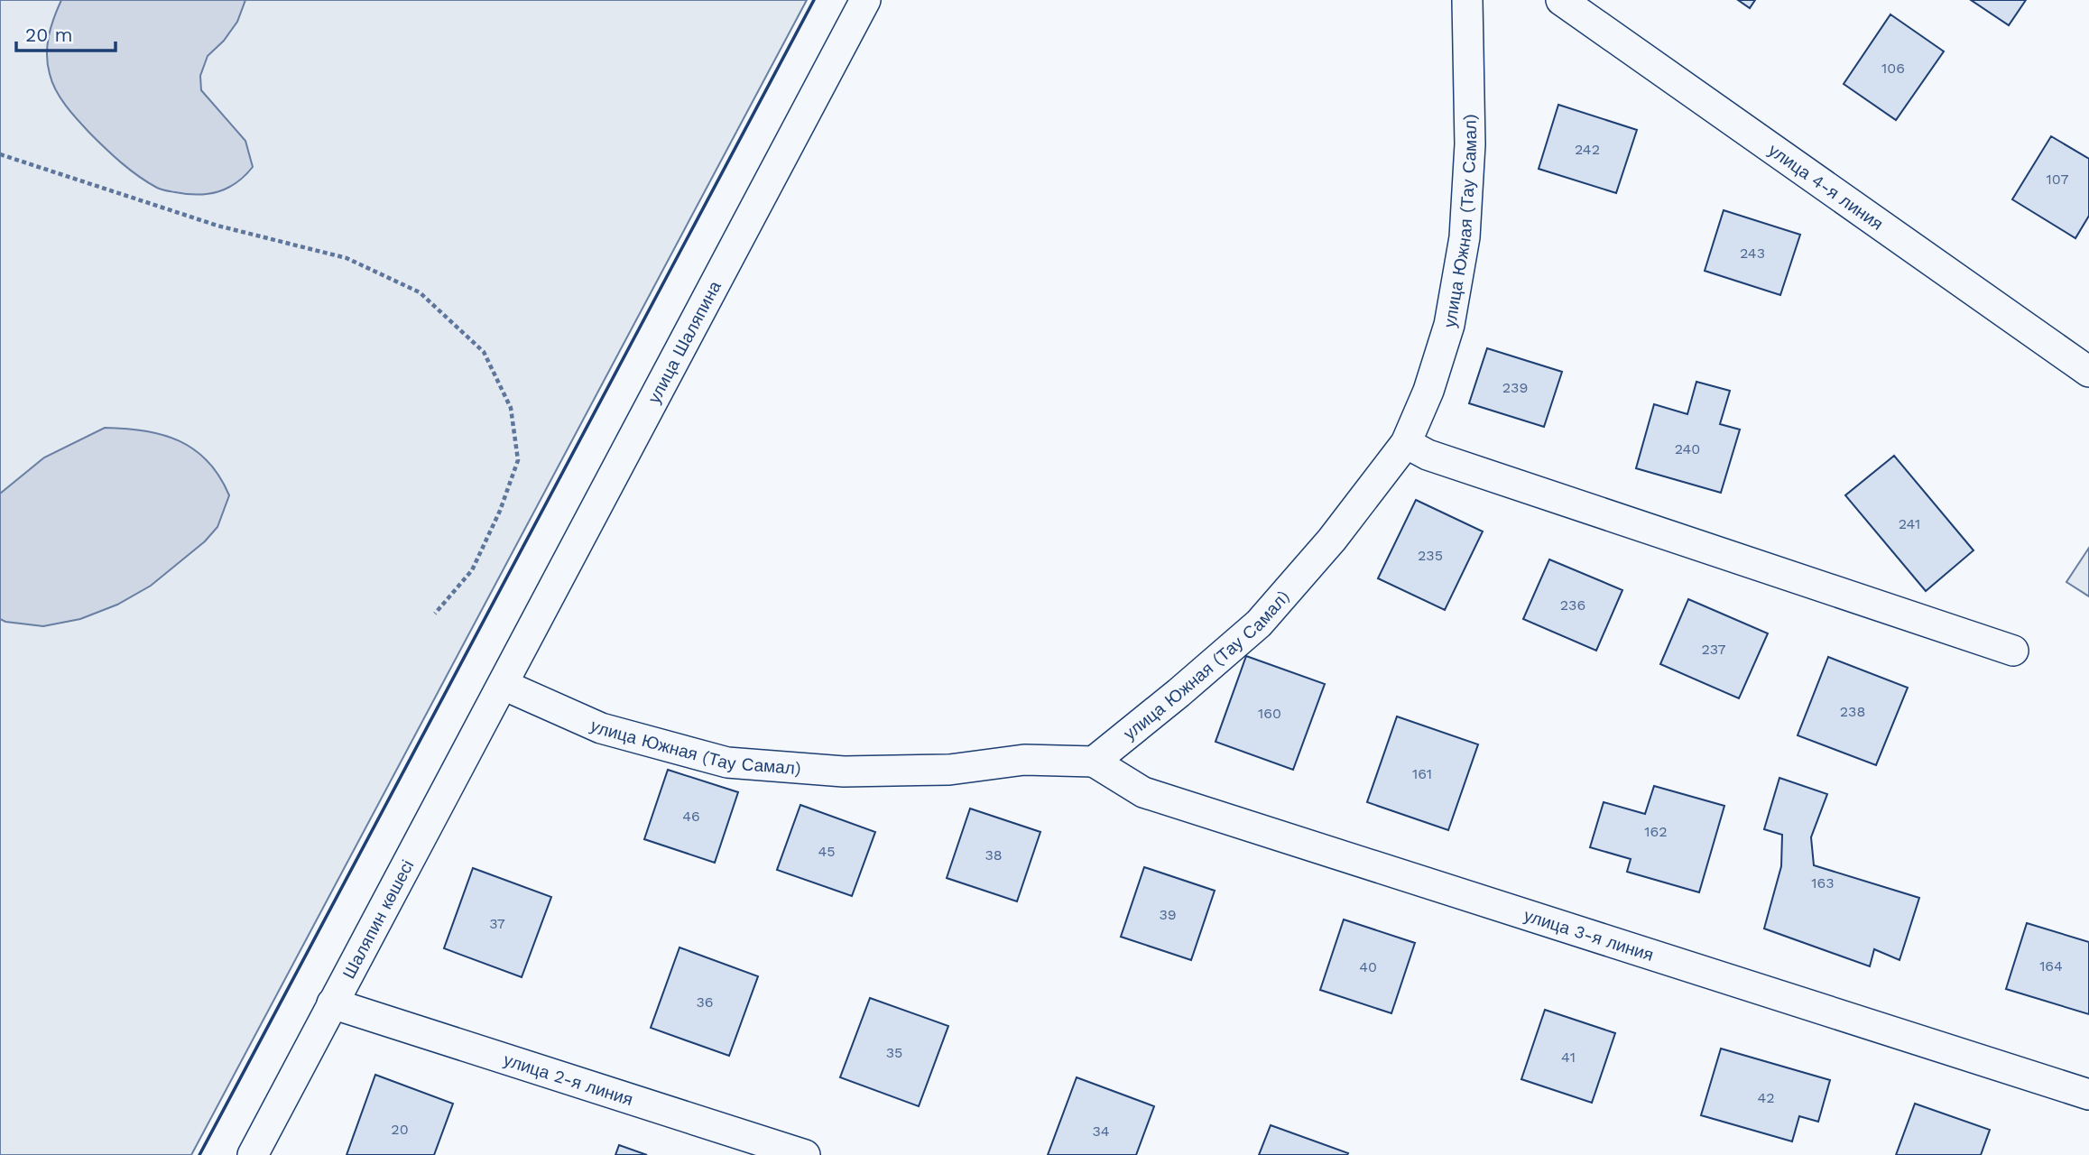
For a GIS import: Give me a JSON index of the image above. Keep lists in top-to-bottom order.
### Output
{
  "streets": {
    "street": [
      "улица 4-я линия",
      "улица Южная (Тау Самал)",
      "улица Шаляпина",
      "Шаляпин көшесі",
      "улица 3-я линия",
      "улица 2-я линия"
    ]
  },
  "crossings": [
    ["улица Южная (Тау Самал)", "улица Шаляпина"],
    ["улица Южная (Тау Самал)", "Шаляпин көшесі"],
    ["улица Южная (Тау Самал)", "улица 3-я линия"],
    ["улица Шаляпина", "Шаляпин көшесі"],
    ["Шаляпин көшесі", "улица 2-я линия"]
  ],
  "house_numbers": [
    "106",
    "242",
    "107",
    "243",
    "239",
    "240",
    "241",
    "235",
    "236",
    "237",
    "238",
    "160",
    "161",
    "46",
    "162",
    "45",
    "38",
    "163",
    "39",
    "37",
    "164",
    "40",
    "36",
    "35",
    "41",
    "42",
    "20",
    "34"
  ],
  "scale_bar": "20 m"
}
